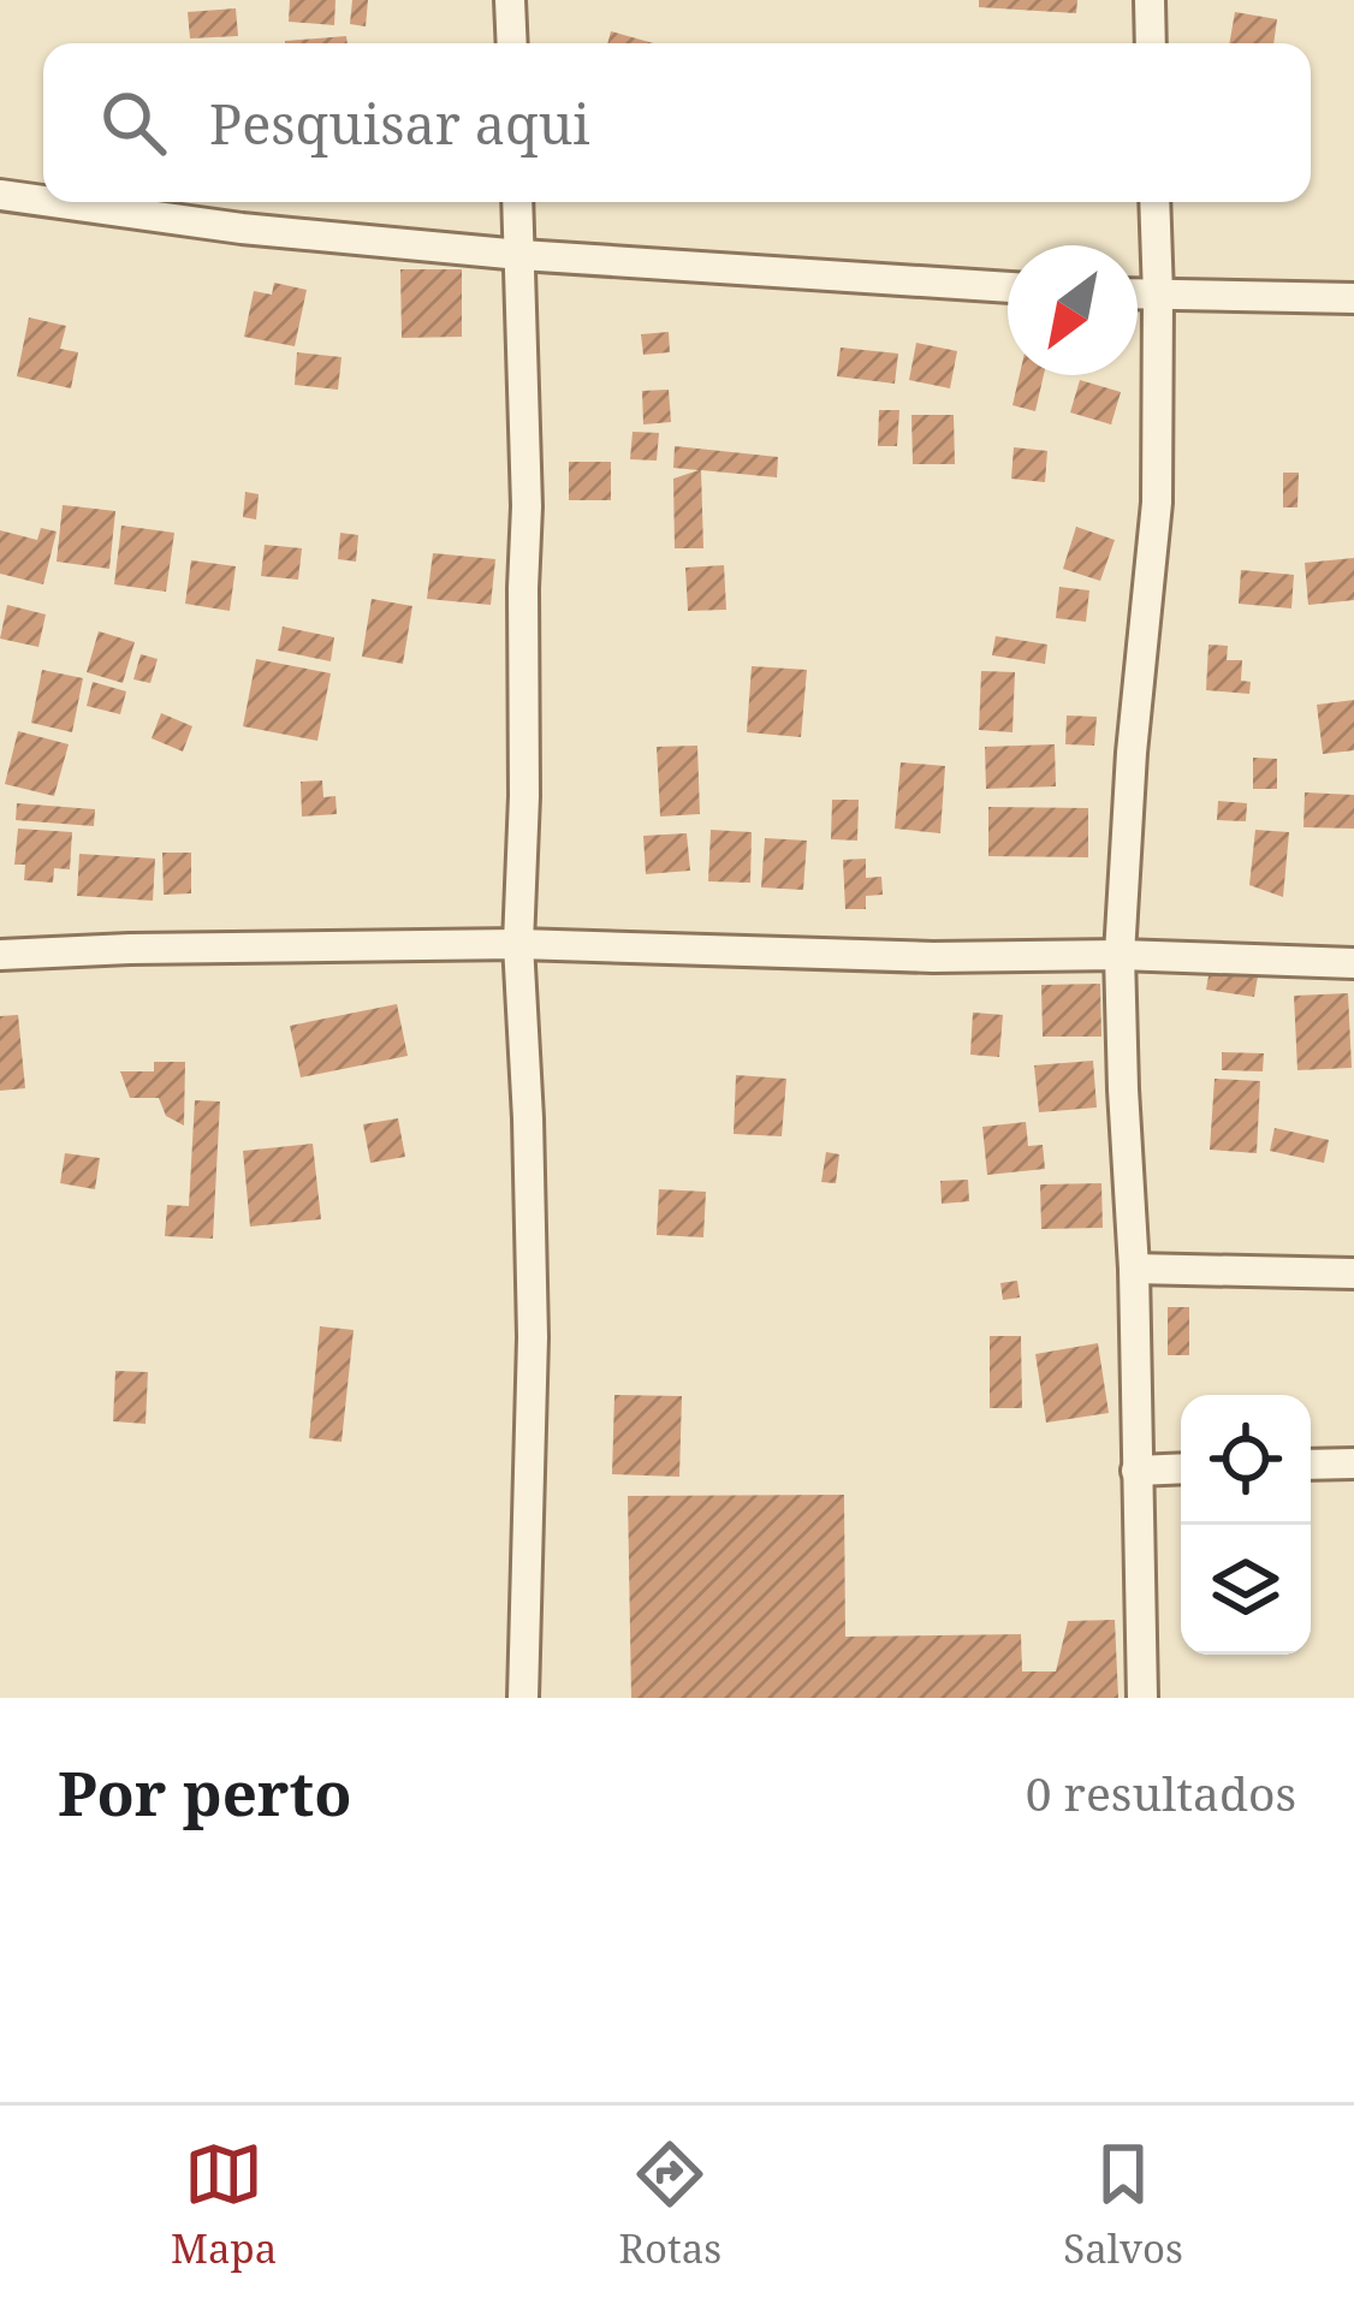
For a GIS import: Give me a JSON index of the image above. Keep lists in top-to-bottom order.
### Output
{
  "north": "bottom left",
  "page": {
    "search": "Pesquisar aqui",
    "heading": ["Por perto", "0 resultados"],
    "nav": ["Mapa", "Rotas", "Salvos"]
  }
}
